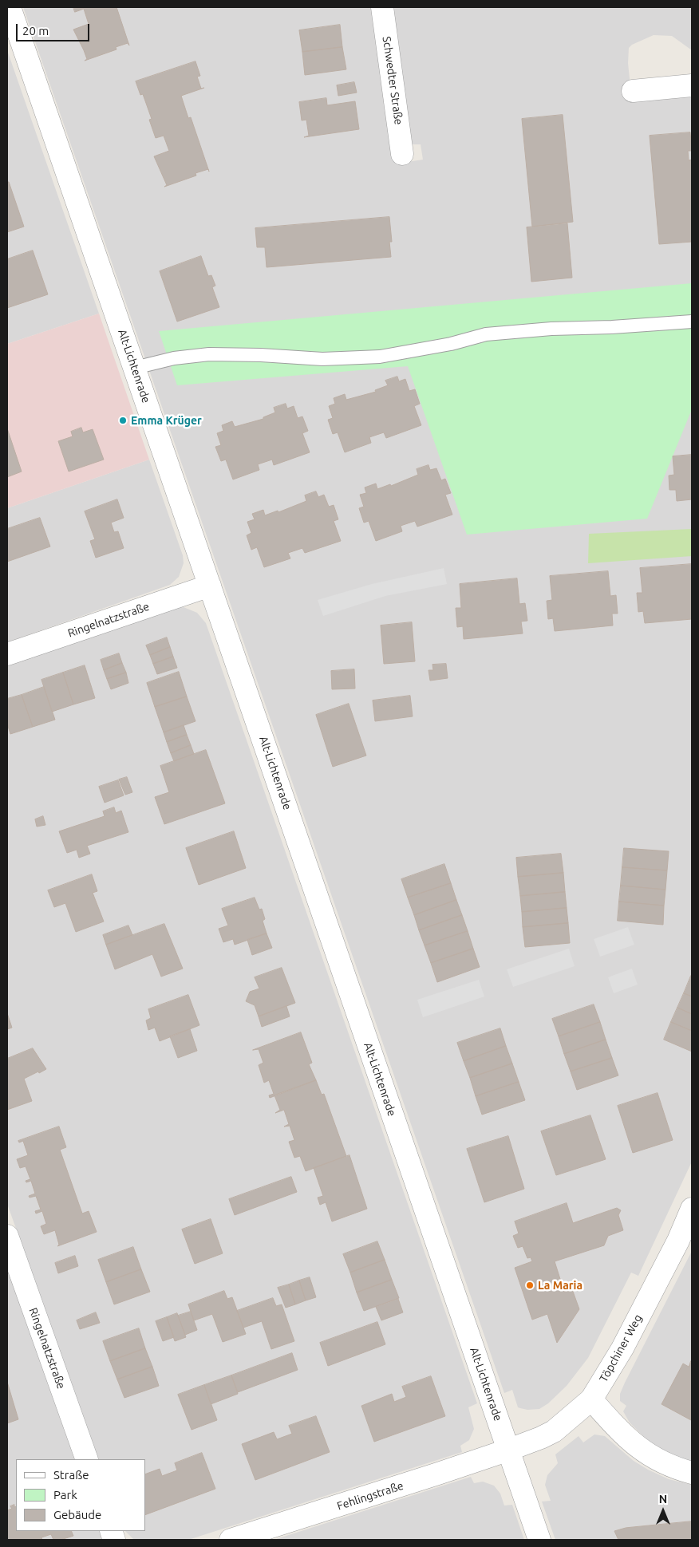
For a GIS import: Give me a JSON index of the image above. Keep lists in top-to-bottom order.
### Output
{
  "streets": {
    "street": [
      "Schwedter Straße",
      "Alt-Lichtenrade",
      "Ringelnatzstraße",
      "Töpchiner Weg",
      "Fehlingstraße"
    ]
  },
  "crossings": [
    ["Alt-Lichtenrade", "Ringelnatzstraße"],
    ["Alt-Lichtenrade", "Töpchiner Weg"],
    ["Alt-Lichtenrade", "Fehlingstraße"],
    ["Töpchiner Weg", "Fehlingstraße"]
  ],
  "places": ["Emma Krüger", "La Maria"],
  "legend": ["Straße", "Park", "Gebäude"],
  "scale_bar": "20 m",
  "north": "top"
}
